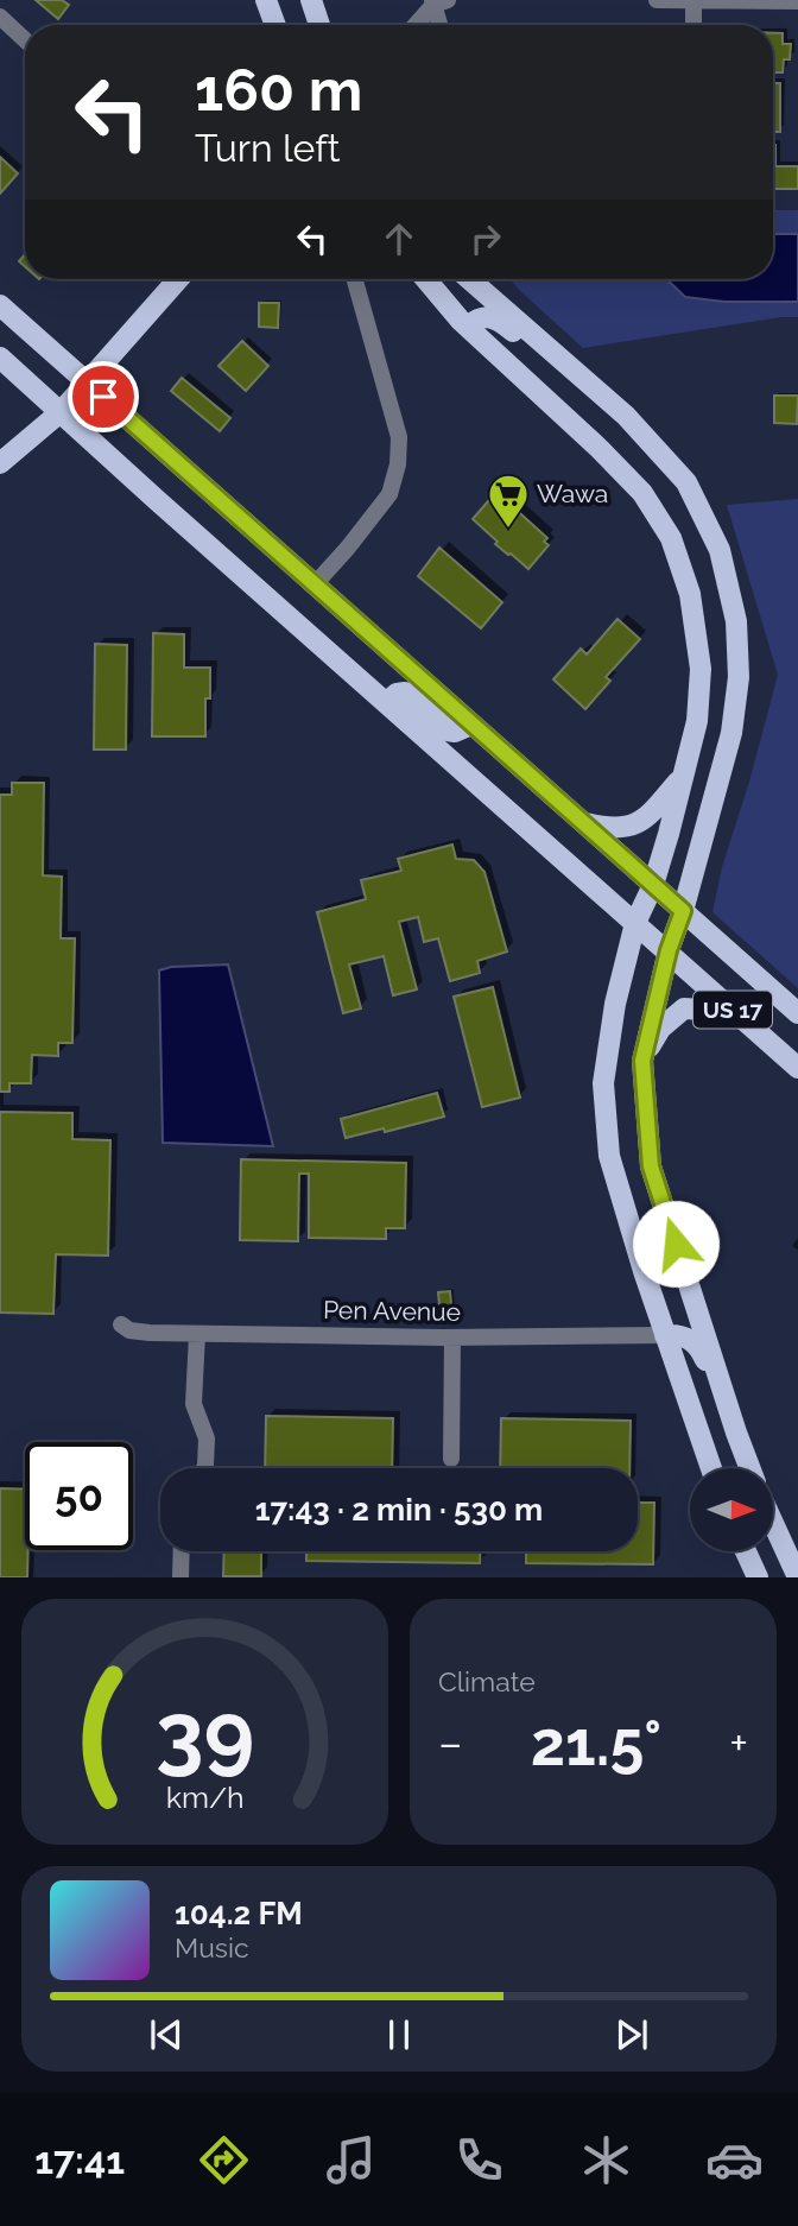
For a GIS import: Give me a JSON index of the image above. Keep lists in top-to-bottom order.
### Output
{
  "streets": {
    "main road": ["US 17"],
    "street": ["Pen Avenue"]
  },
  "places": {
    "supermarket": ["Wawa"]
  },
  "north": "right",
  "page": {
    "turn": ["160 m", "Turn left"],
    "limit": "50",
    "trip": "17:43 · 2 min · 530 m",
    "tile": "Climate",
    "heat": ["−", "21.5°", "+"],
    "song": ["104.2 FM", "Music"],
    "tabs": "17:41",
    "gauge": ["39", "km/h"]
  }
}
